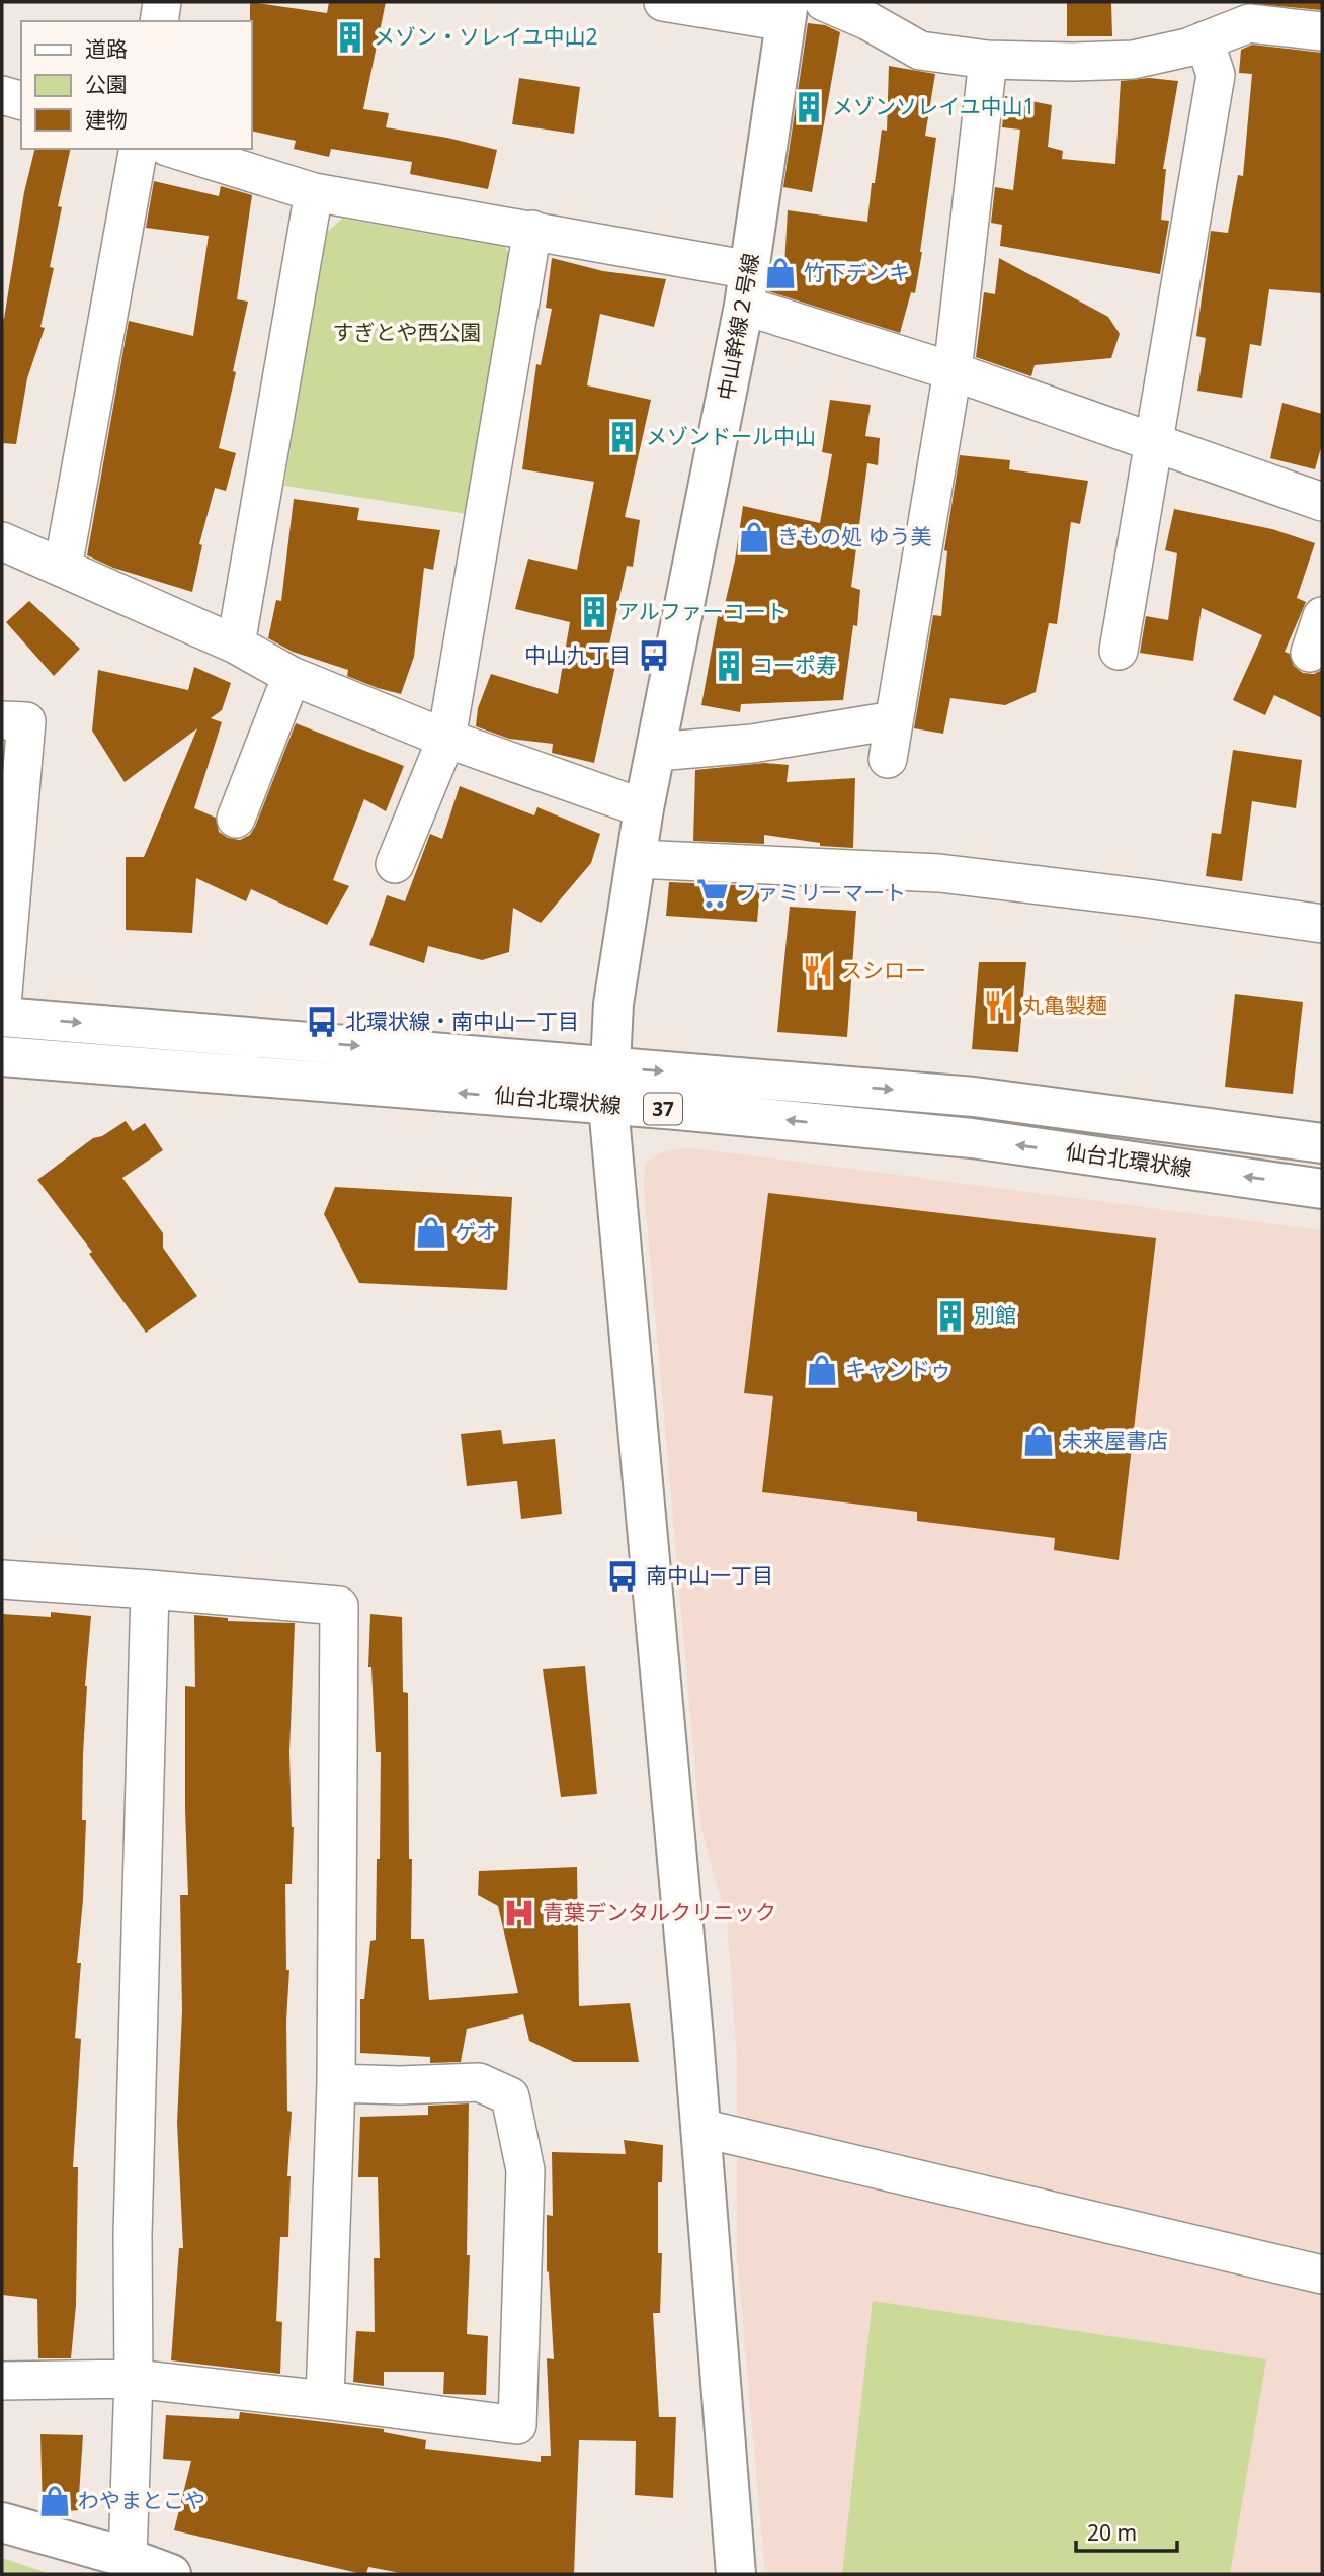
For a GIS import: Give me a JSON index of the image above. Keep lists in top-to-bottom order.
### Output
{
  "streets": {
    "street": ["中山幹線２号線", "仙台北環状線", "37"]
  },
  "crossings": [
    ["中山幹線２号線", "仙台北環状線"]
  ],
  "parks": ["すぎとや西公園"],
  "places": {
    "building": [
      "メゾン・ソレイユ中山2",
      "メゾンソレイユ中山1",
      "メゾンドール中山",
      "アルファーコート",
      "コーポ寿",
      "別館"
    ],
    "shop": [
      "竹下デンキ",
      "きもの処 ゆう美",
      "ゲオ",
      "キャンドゥ",
      "未来屋書店",
      "わやまとこや"
    ],
    "bus stop": ["中山九丁目", "北環状線・南中山一丁目", "南中山一丁目"],
    "supermarket": ["ファミリーマート"],
    "restaurant": ["スシロー", "丸亀製麺"],
    "hospital": ["青葉デンタルクリニック"]
  },
  "legend": ["道路", "公園", "建物"],
  "scale_bar": "20 m"
}
